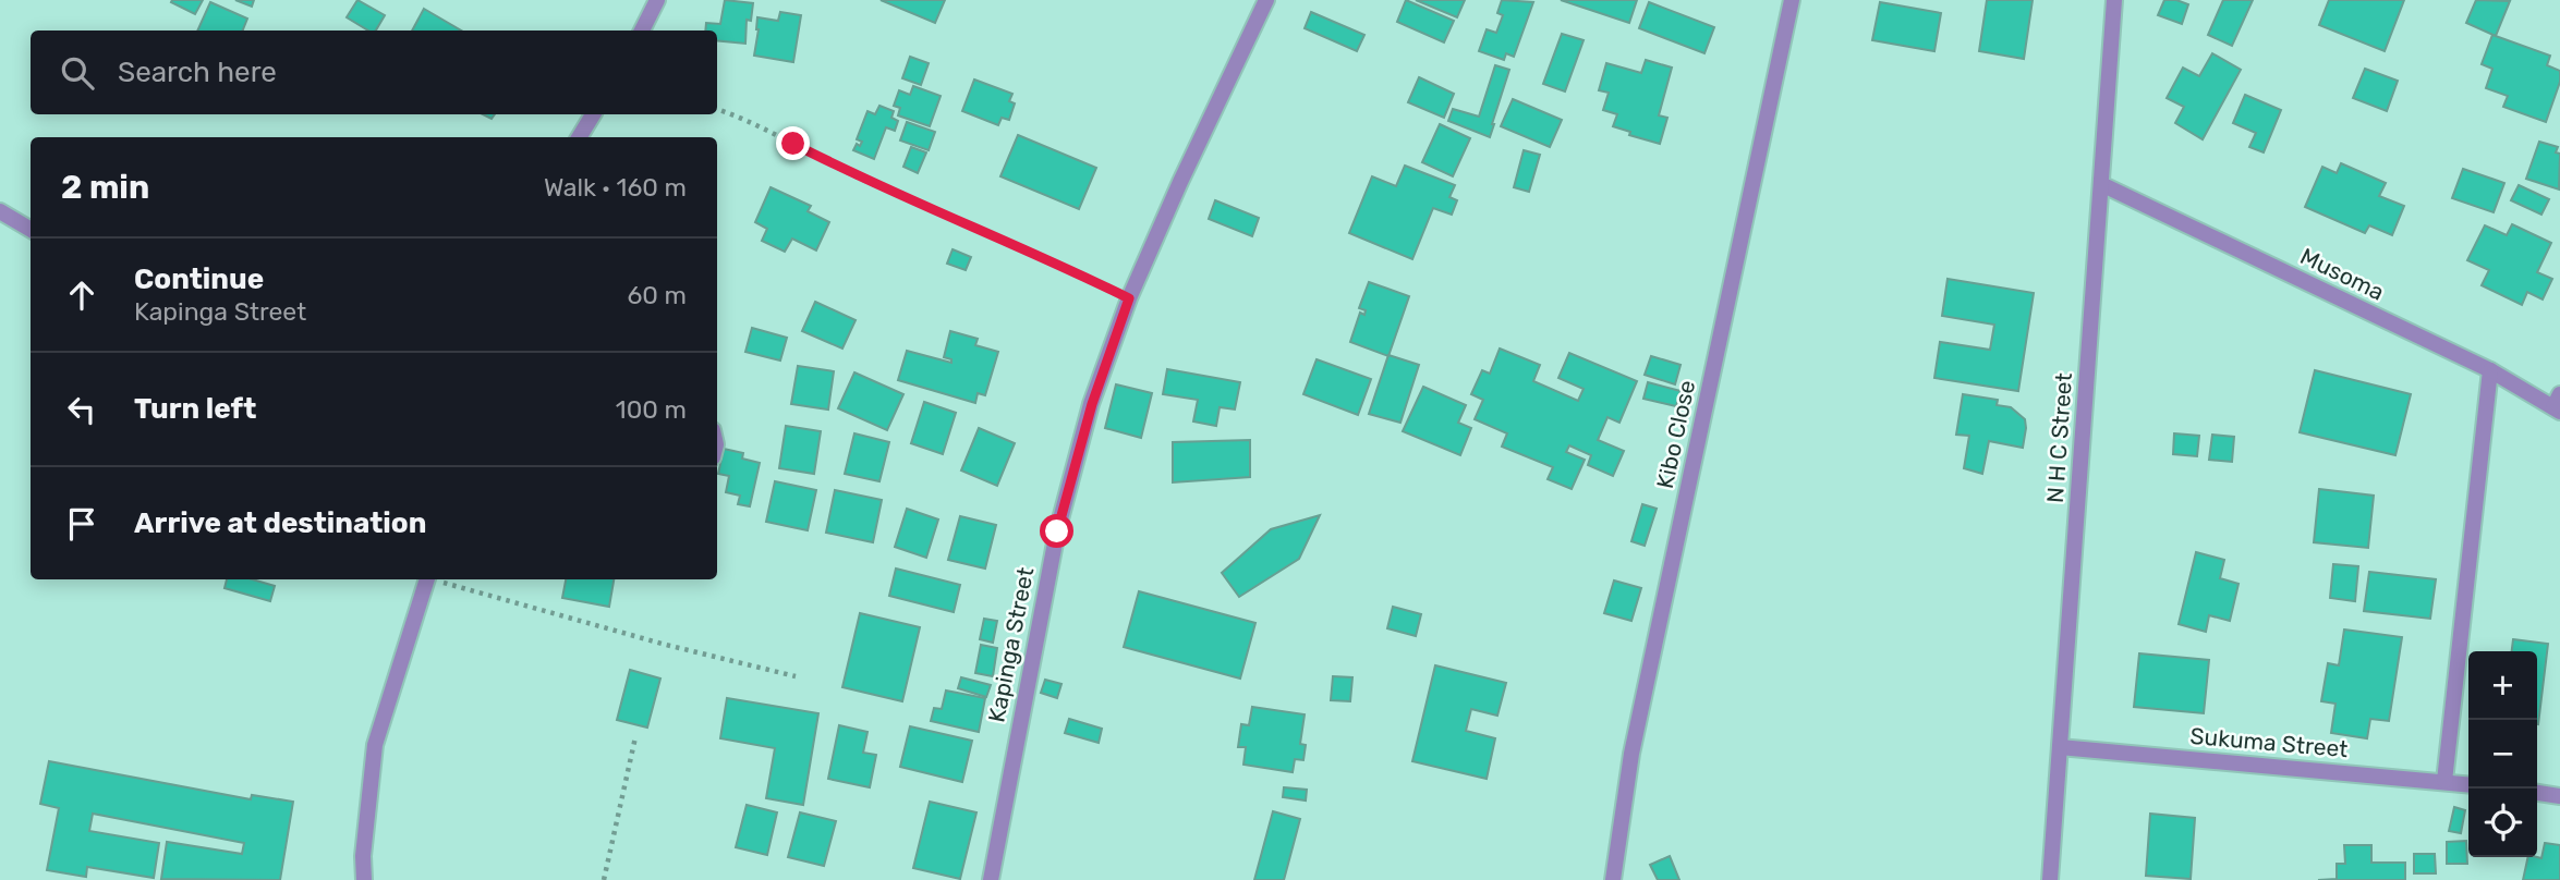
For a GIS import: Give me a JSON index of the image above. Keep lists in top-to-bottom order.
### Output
{
  "streets": {
    "street": [
      "Musoma",
      "Kibo Close",
      "N H C Street",
      "Kapinga Street",
      "Sukuma Street"
    ]
  },
  "crossings": [
    ["Musoma", "N H C Street"],
    ["N H C Street", "Sukuma Street"]
  ],
  "page": {
    "search": "Search here",
    "heading": ["2 min", "Walk · 160 m"],
    "list": [
      ["Continue", "Kapinga Street", "60 m"],
      ["Turn left", "100 m"],
      "Arrive at destination"
    ],
    "map_buttons": ["+", "−"]
  }
}
